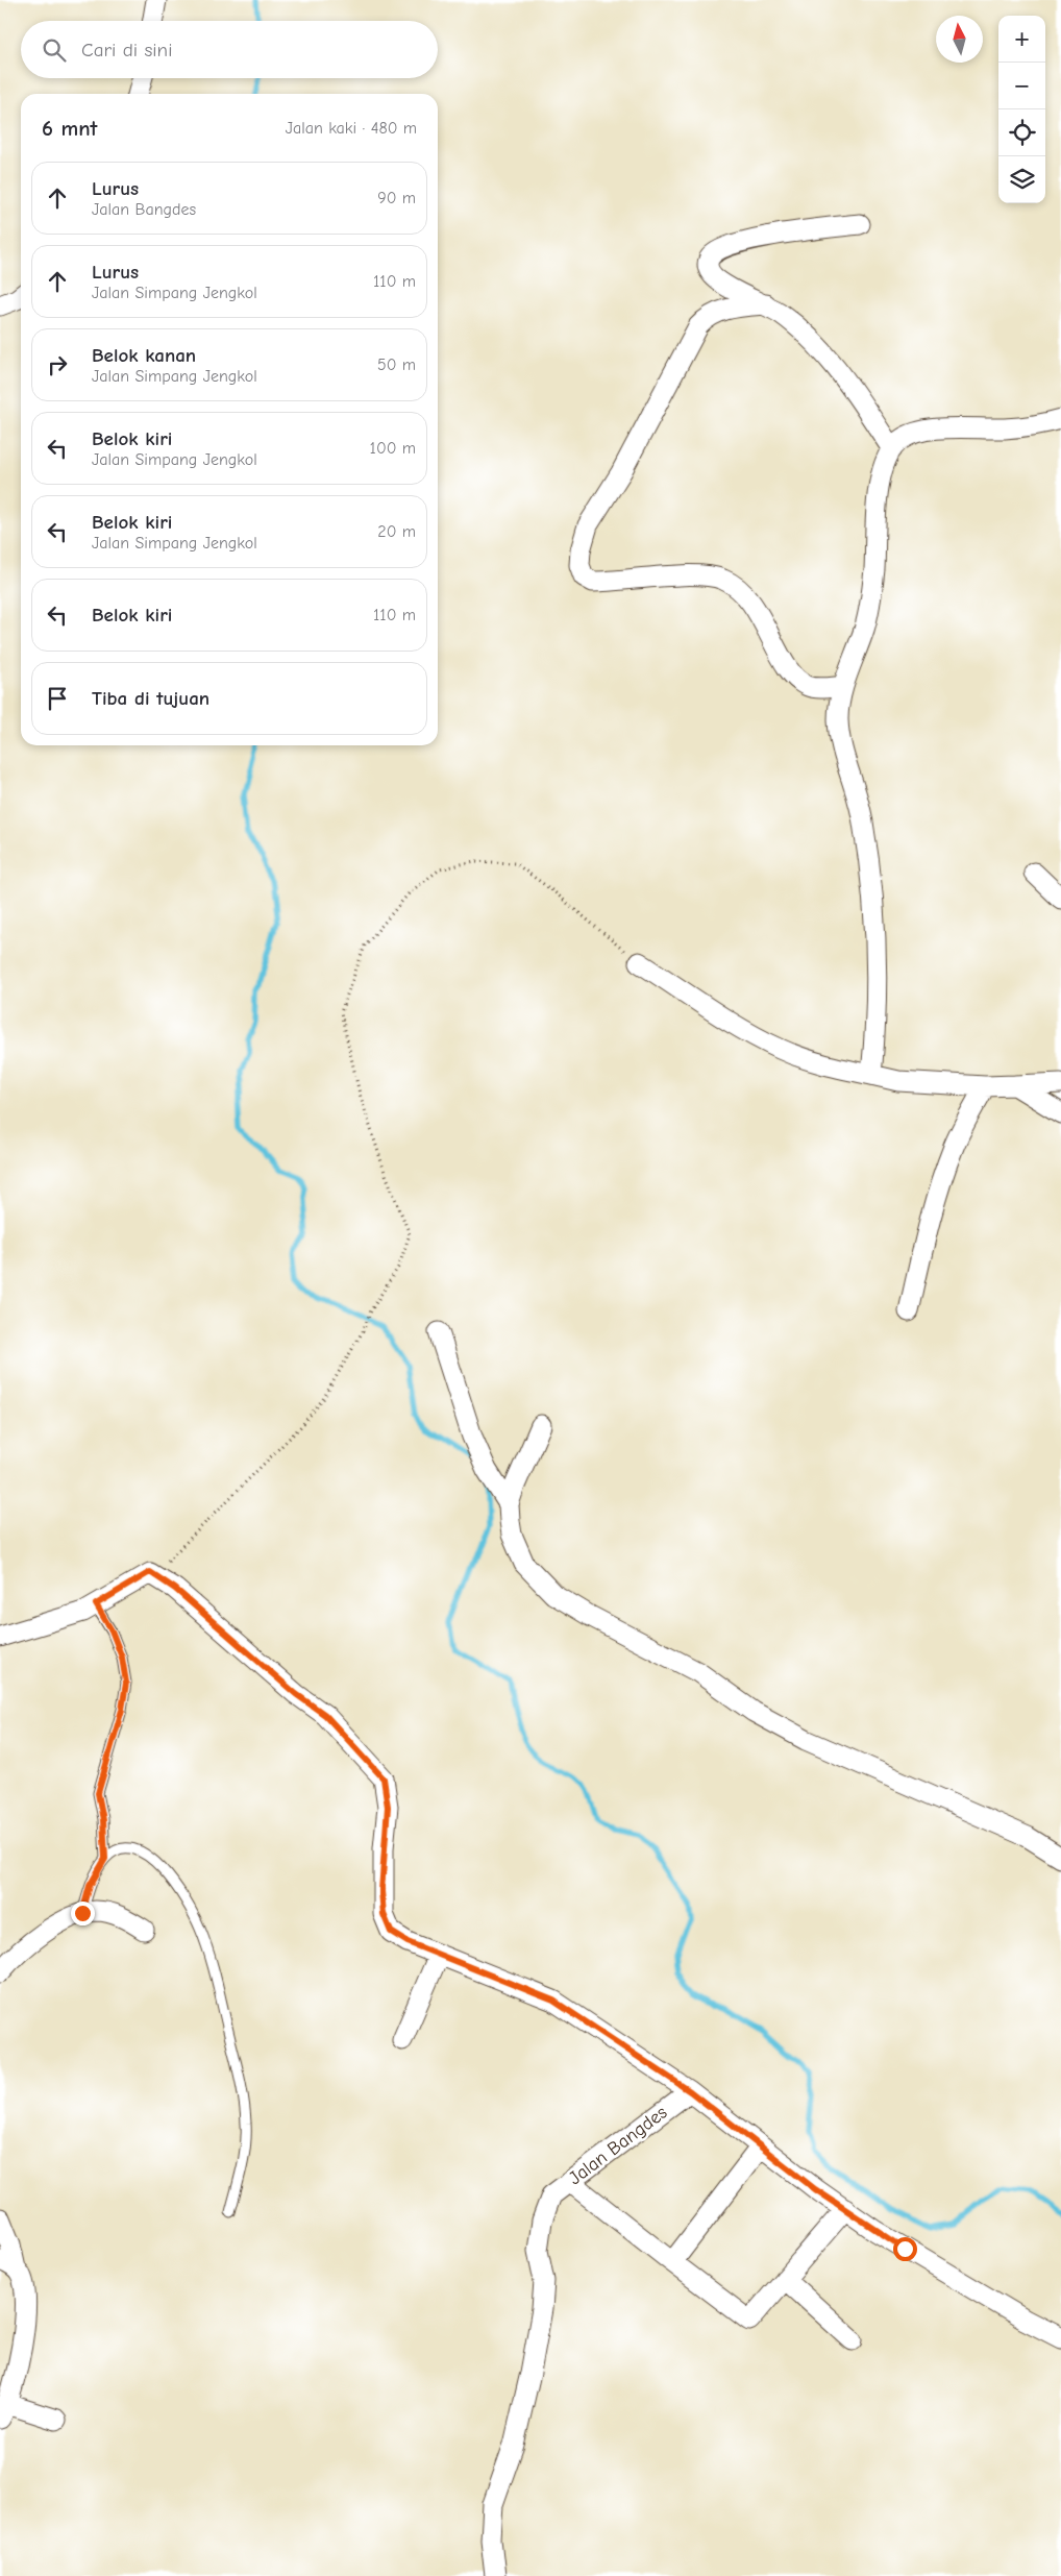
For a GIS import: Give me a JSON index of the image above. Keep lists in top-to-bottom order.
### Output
{
  "streets": {
    "street": ["Jalan Bangdes"]
  },
  "north": "top",
  "page": {
    "map_buttons": ["+", "−"],
    "search": "Cari di sini",
    "heading": ["6 mnt", "Jalan kaki · 480 m"],
    "list": [
      ["Lurus", "Jalan Bangdes", "90 m"],
      ["Lurus", "Jalan Simpang Jengkol", "110 m"],
      ["Belok kanan", "Jalan Simpang Jengkol", "50 m"],
      ["Belok kiri", "Jalan Simpang Jengkol", "100 m"],
      ["Belok kiri", "Jalan Simpang Jengkol", "20 m"],
      ["Belok kiri", "110 m"],
      "Tiba di tujuan"
    ]
  }
}
